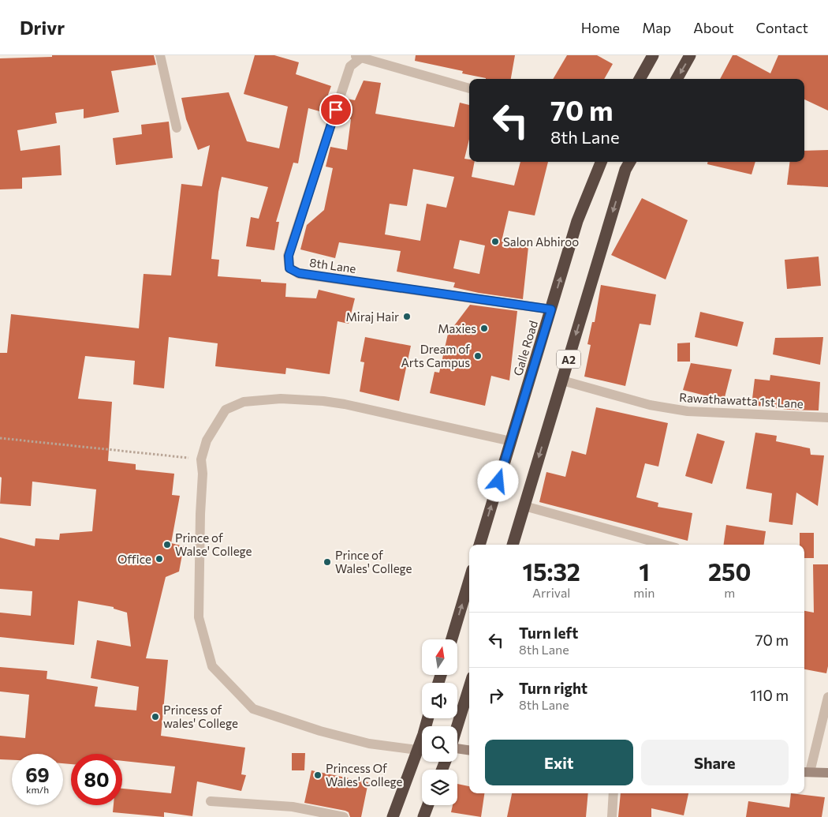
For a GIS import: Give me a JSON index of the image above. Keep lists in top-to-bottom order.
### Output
{
  "streets": {
    "highway": ["Galle Road", "A2"],
    "street": ["8th Lane", "Rawathawatta 1st Lane"]
  },
  "crossings": [
    ["8th Lane", "Galle Road"],
    ["A2", "Rawathawatta 1st Lane"]
  ],
  "places": [
    "Salon Abhiroo",
    "Miraj Hair",
    "Maxies",
    "Dream of Arts Campus",
    "Prince of Walse' College",
    "Office",
    "Prince of Wales' College",
    "Princess of wales' College",
    "Princess Of Wales' College"
  ],
  "north": "top",
  "page": {
    "header": "Drivr",
    "nav": [
      "Home",
      "Map",
      "About",
      "Contact"
    ],
    "turn": ["70 m", "8th Lane"],
    "eta": [
      "15:32",
      "Arrival",
      "1",
      "min",
      "250",
      "m"
    ],
    "list": [
      {
        "name": "Turn left",
        "note": "8th Lane",
        "value": "70 m"
      },
      {
        "name": "Turn right",
        "note": "8th Lane",
        "value": "110 m"
      }
    ],
    "buttons": ["Exit", "Share"],
    "speed": "69 km/h",
    "limit": "80"
  }
}
